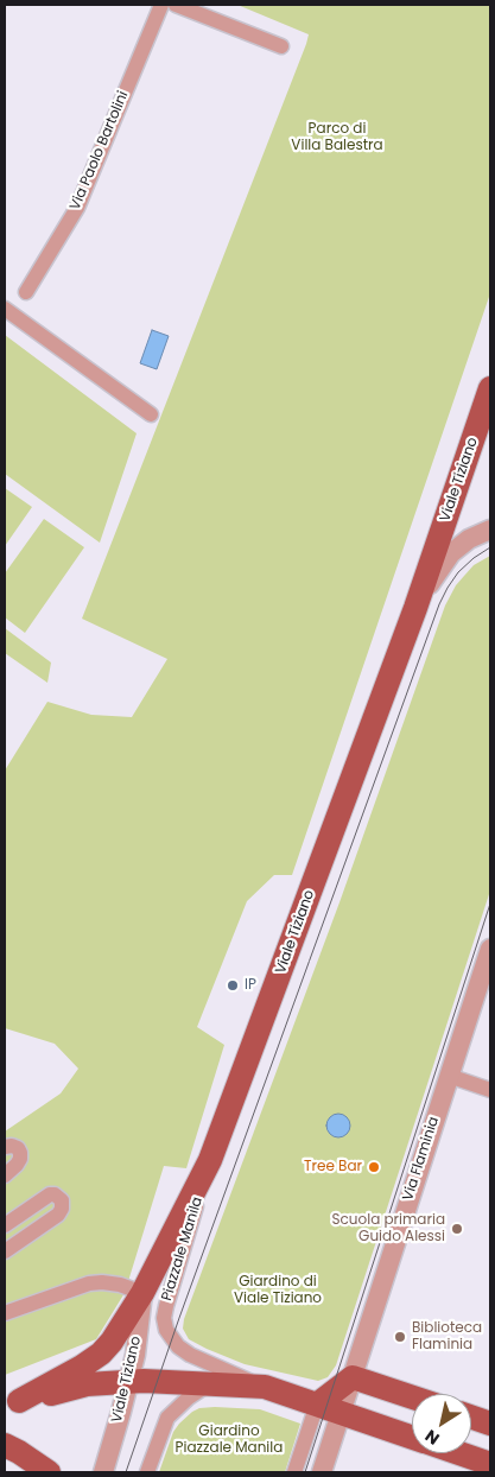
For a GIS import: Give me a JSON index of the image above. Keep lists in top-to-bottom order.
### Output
{
  "streets": {
    "main road": ["Viale Tiziano", "Piazzale Manila"],
    "street": ["Via Paolo Bartolini", "Via Flaminia"]
  },
  "crossings": [
    ["Viale Tiziano", "Piazzale Manila"],
    ["Via Flaminia", "Piazzale Manila"]
  ],
  "parks": ["Parco di Villa Balestra", "Giardino di Viale Tiziano", "Giardino Piazzale Manila"],
  "places": [
    "IP",
    "Tree Bar",
    "Scuola primaria Guido Alessi",
    "Biblioteca Flaminia"
  ],
  "north": "bottom left"
}
